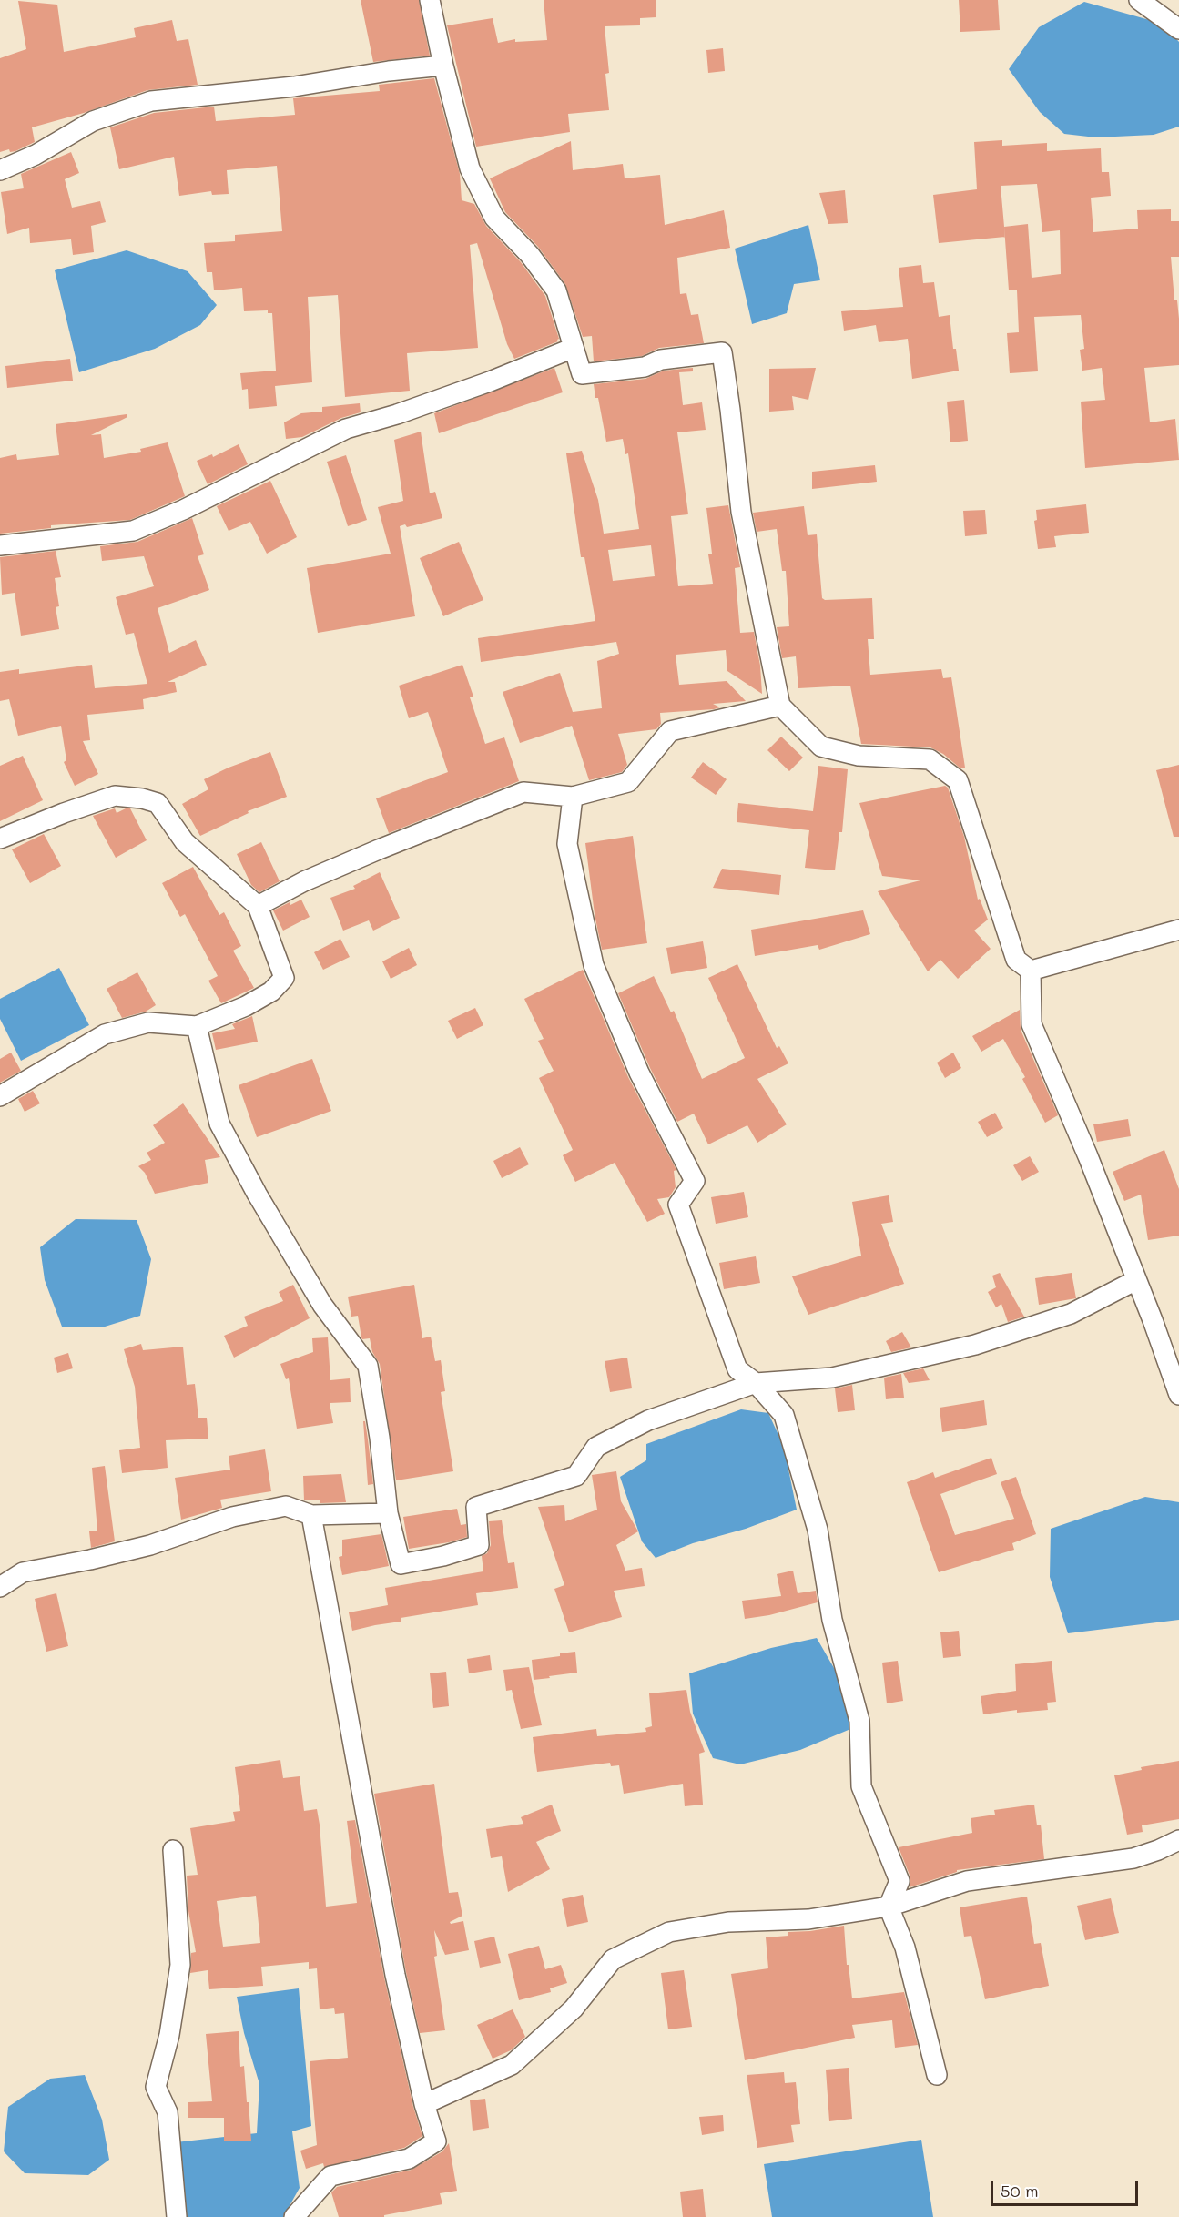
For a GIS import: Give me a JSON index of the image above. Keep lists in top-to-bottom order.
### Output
{
  "scale_bar": "50 m"
}
